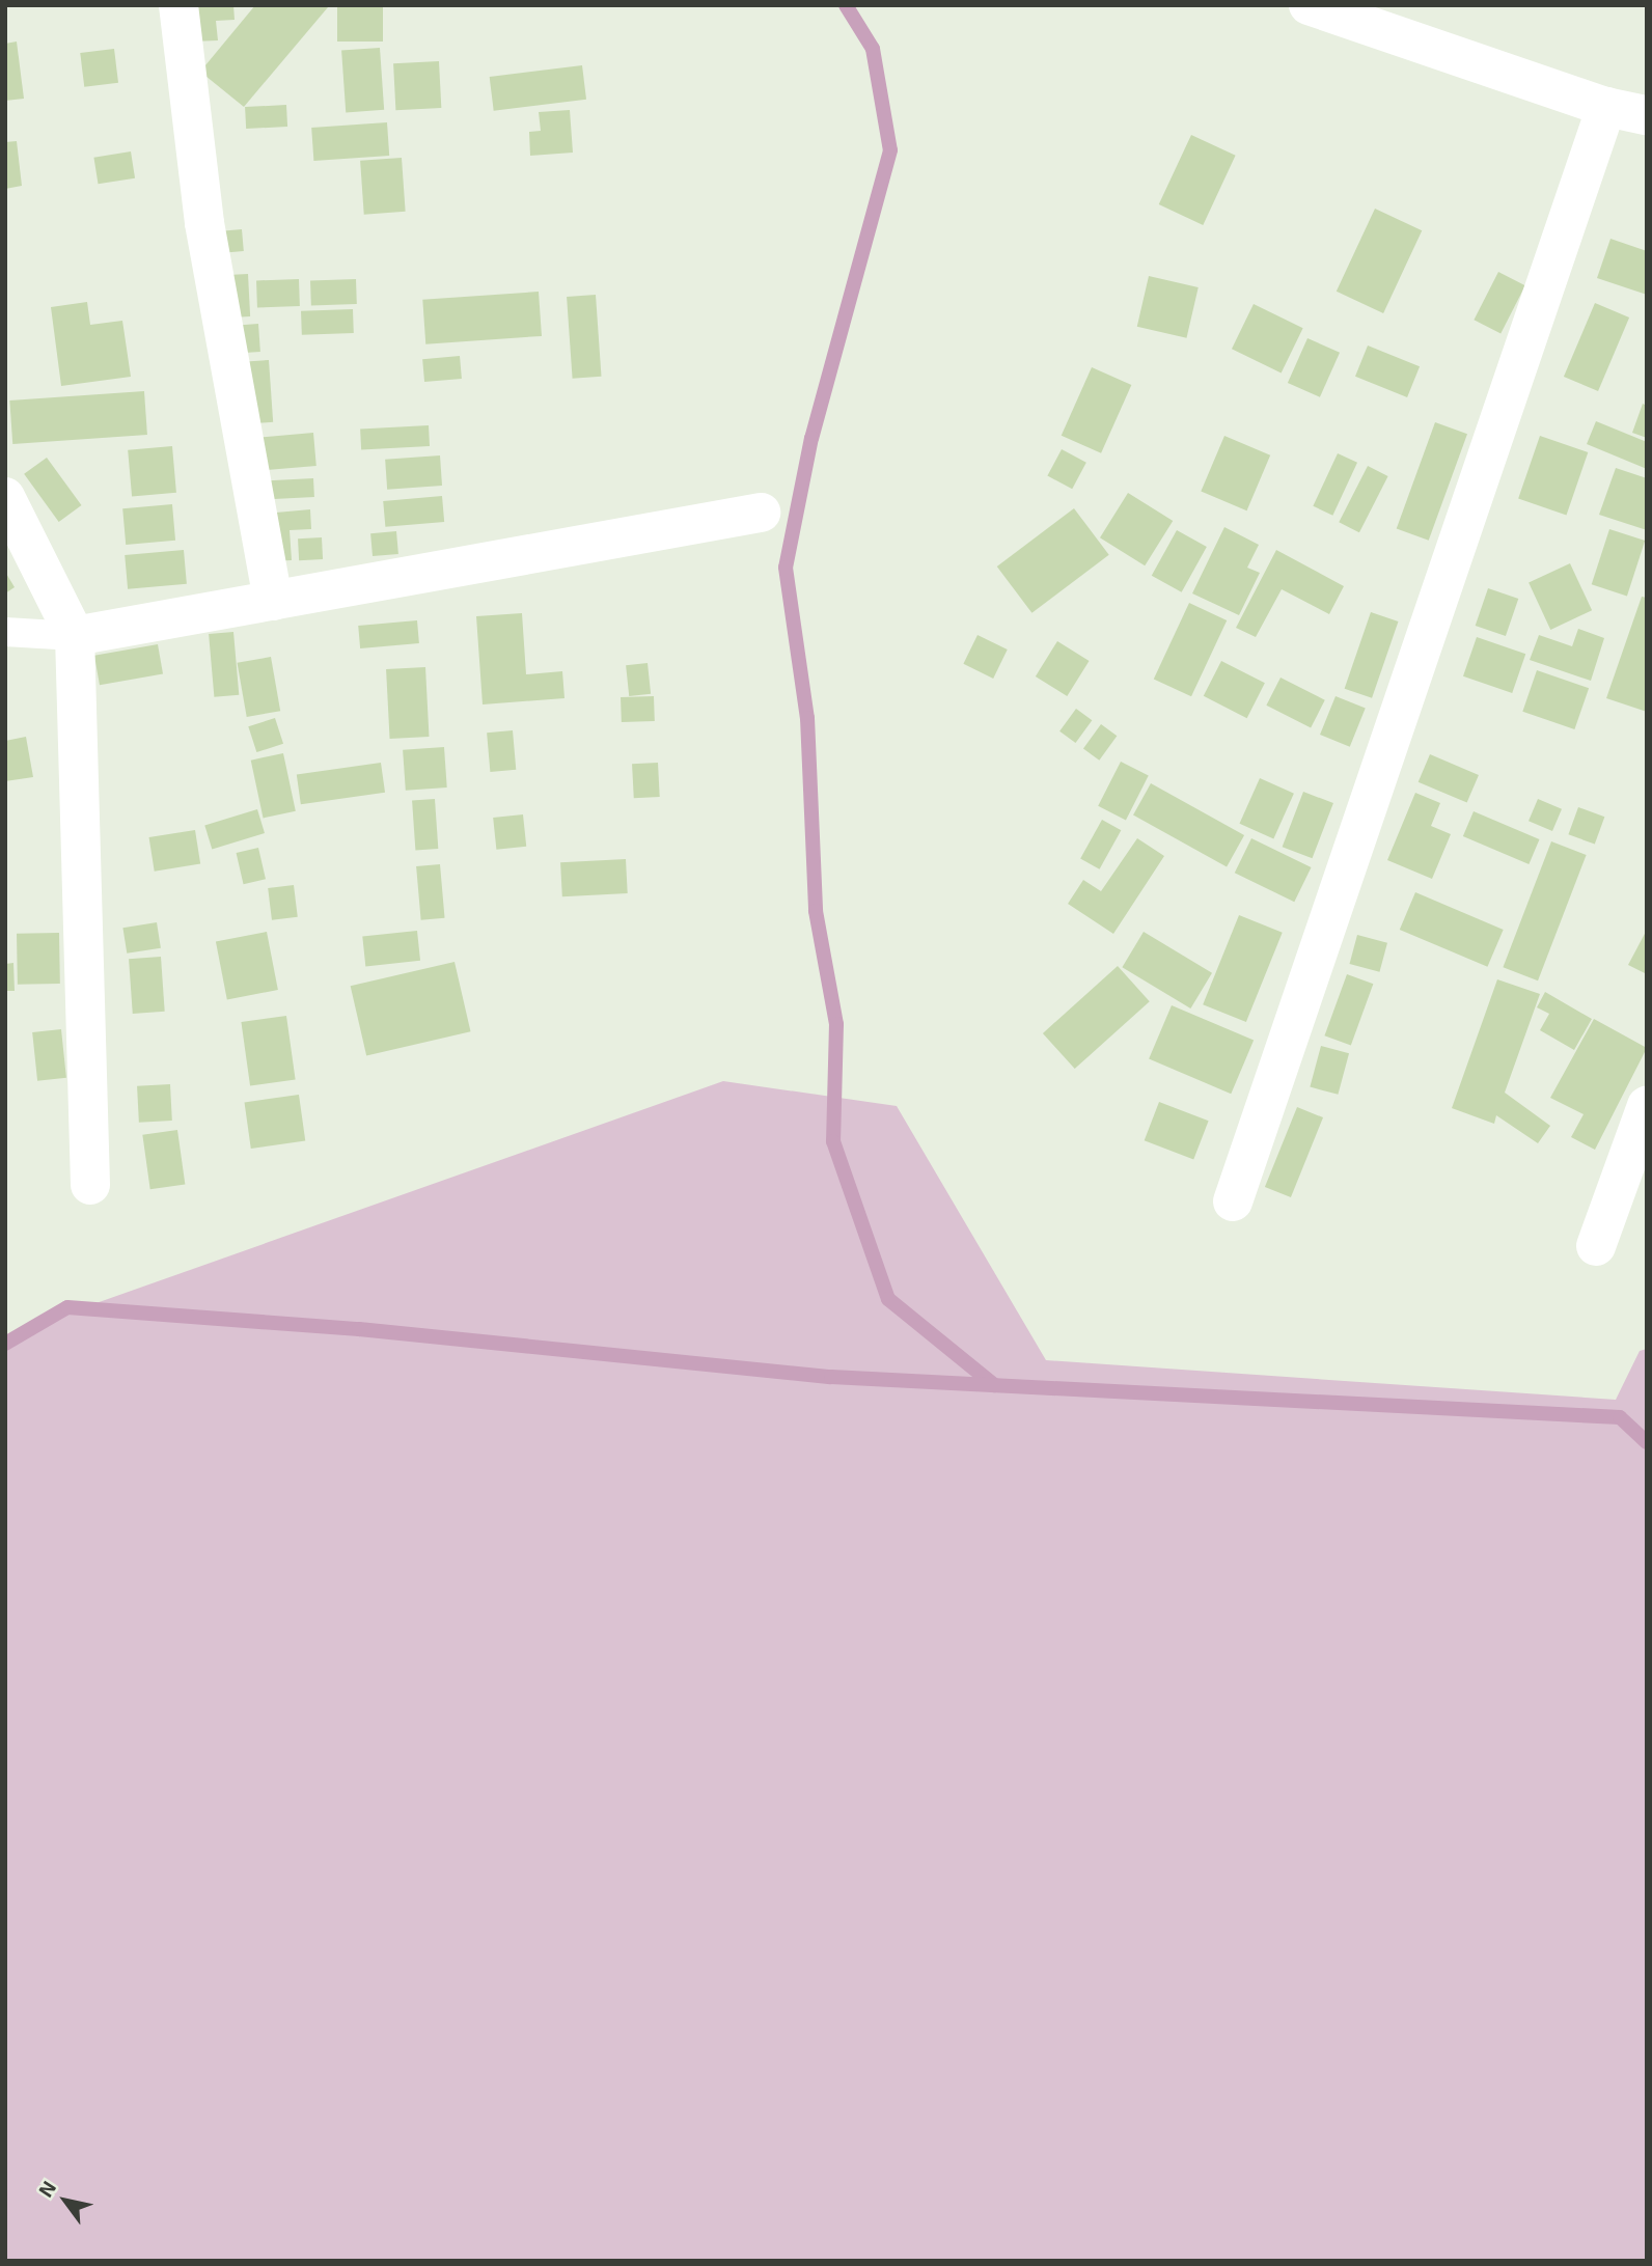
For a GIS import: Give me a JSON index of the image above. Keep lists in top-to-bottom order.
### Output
{
  "north": "top left"
}
